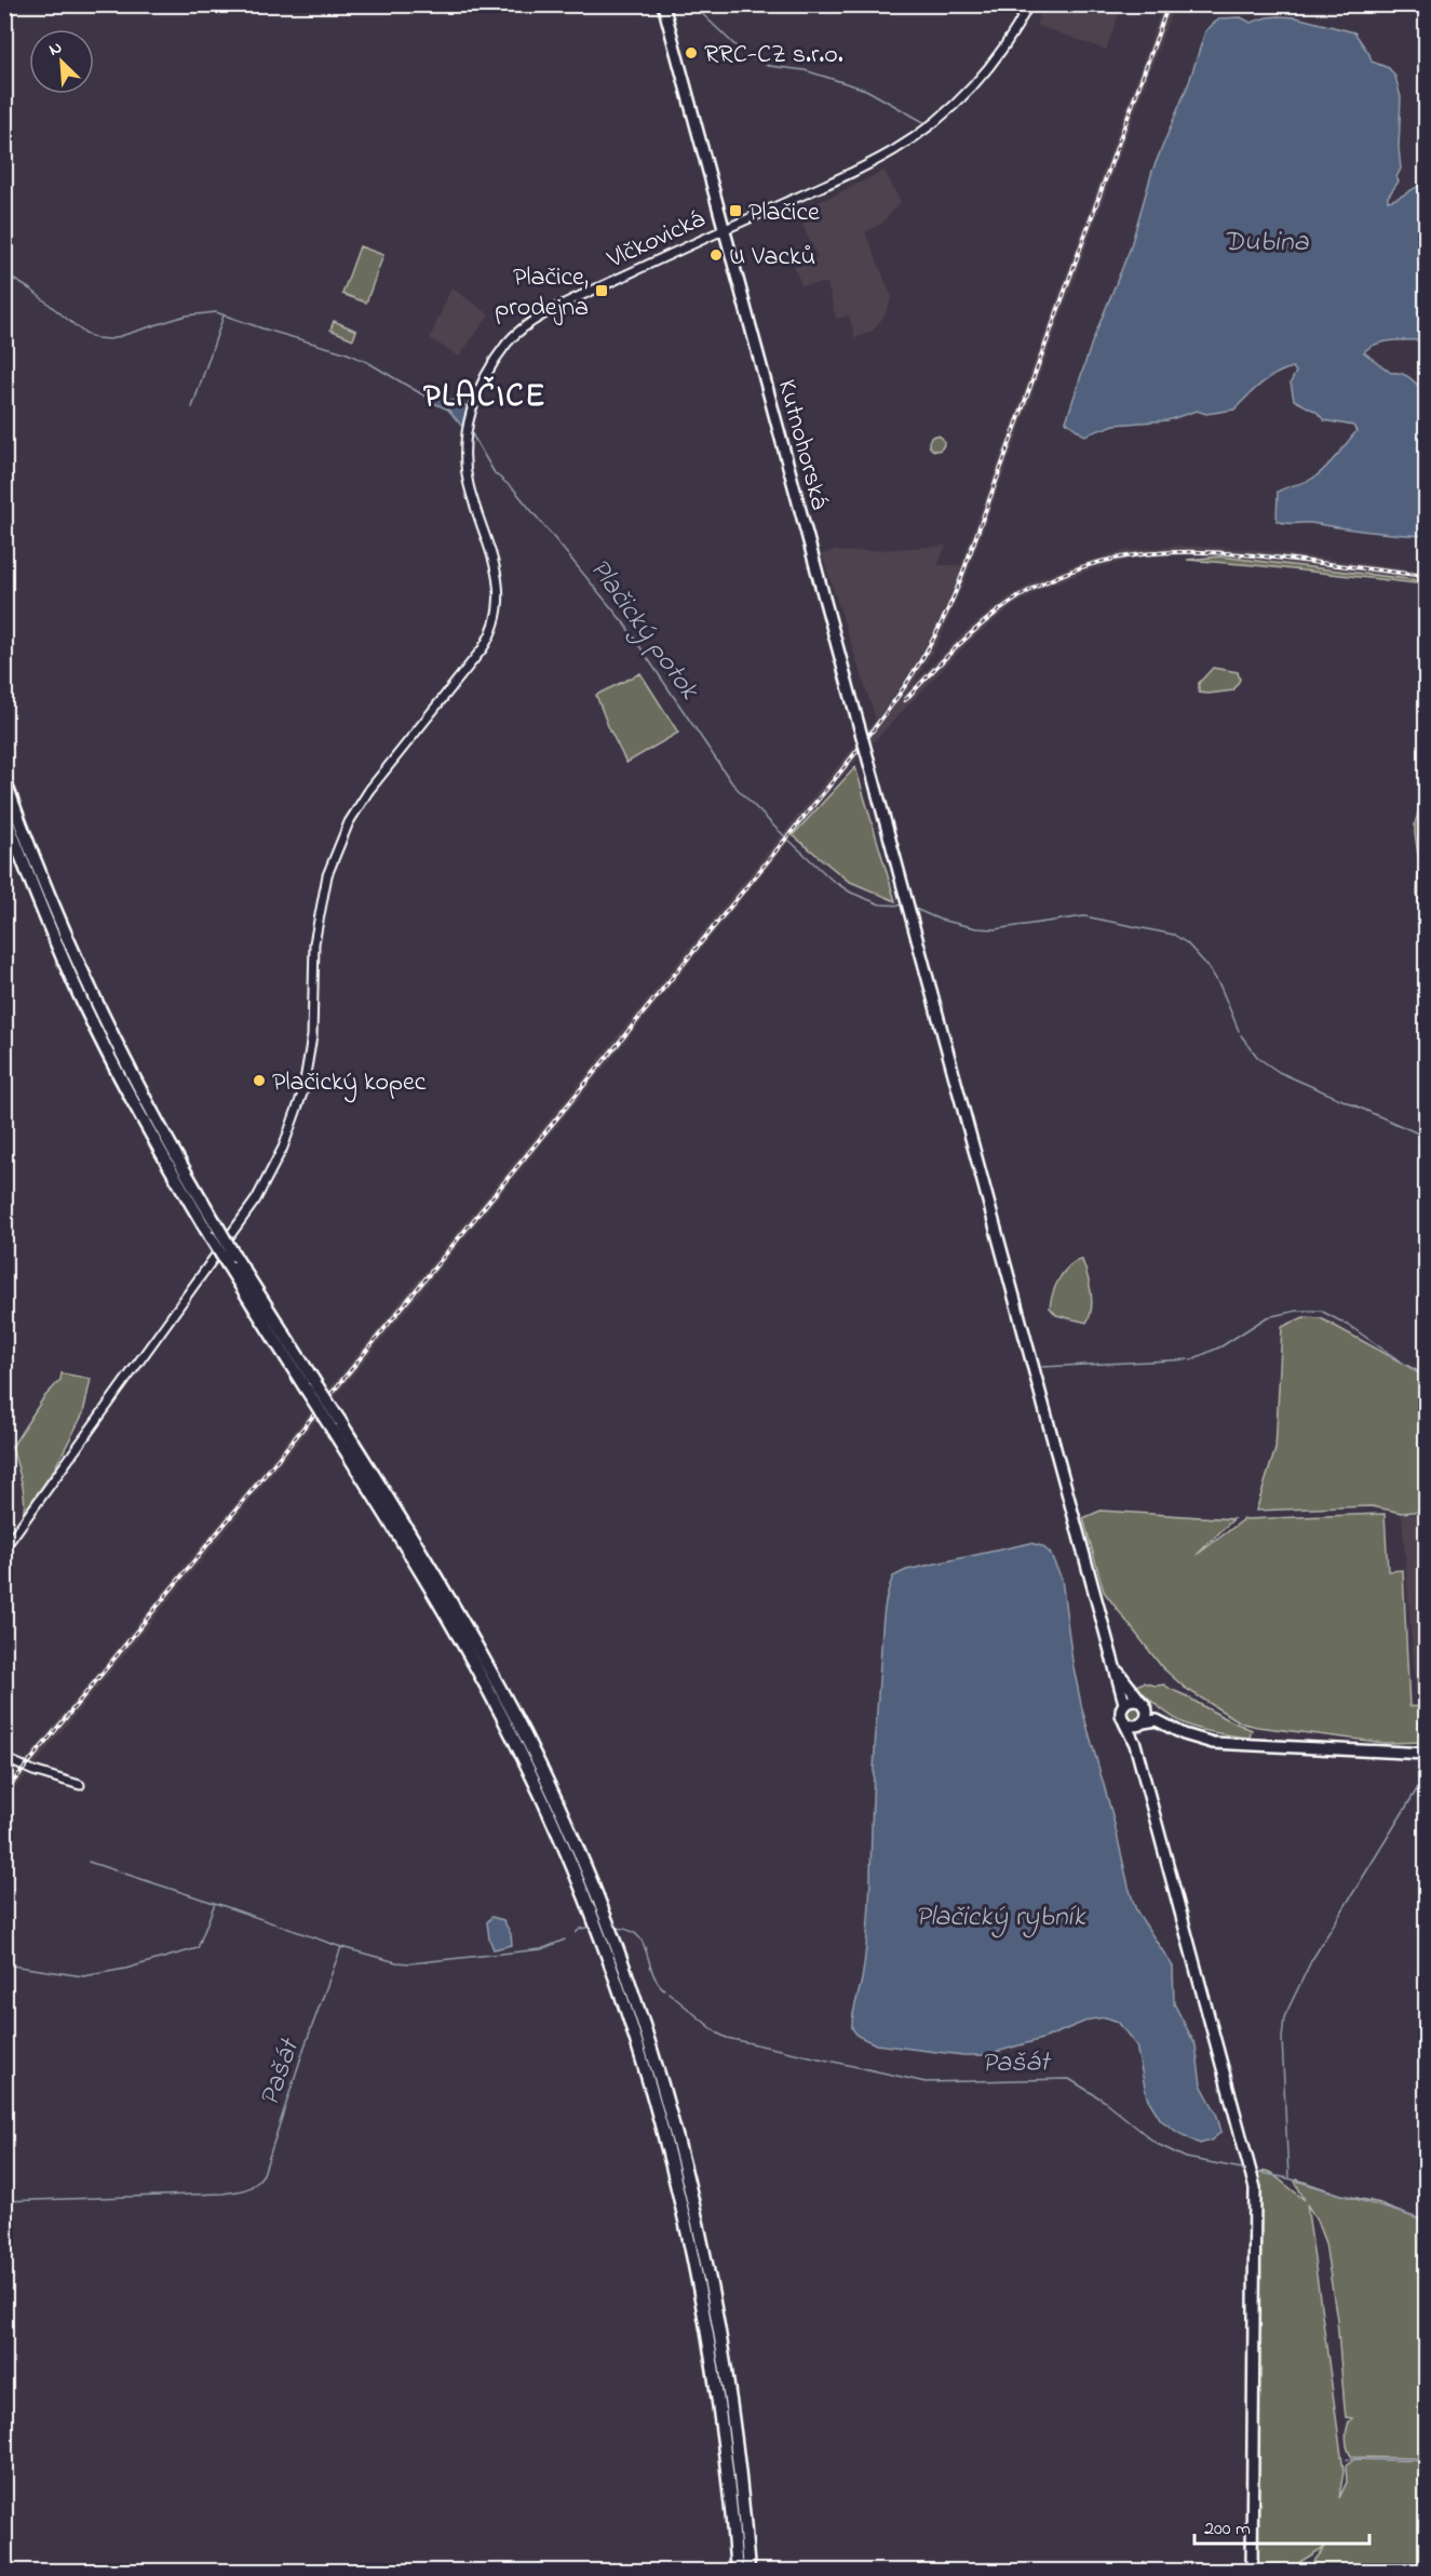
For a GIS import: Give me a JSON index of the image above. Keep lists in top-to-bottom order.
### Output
{
  "streets": {
    "main road": ["Kutnohorská"],
    "street": ["Vlčkovická"]
  },
  "crossings": [
    ["Vlčkovická", "Kutnohorská"]
  ],
  "districts": ["PLAČICE"],
  "water": [
    "Dubina",
    "Plačický potok",
    "Plačický rybník",
    "Pašát"
  ],
  "places": {
    "other": ["RRC-CZ s.r.o.", "U Vacků", "Plačický kopec"],
    "transit": ["Plačice", "Plačice, prodejna"]
  },
  "scale_bar": "200 m",
  "north": "top left"
}
